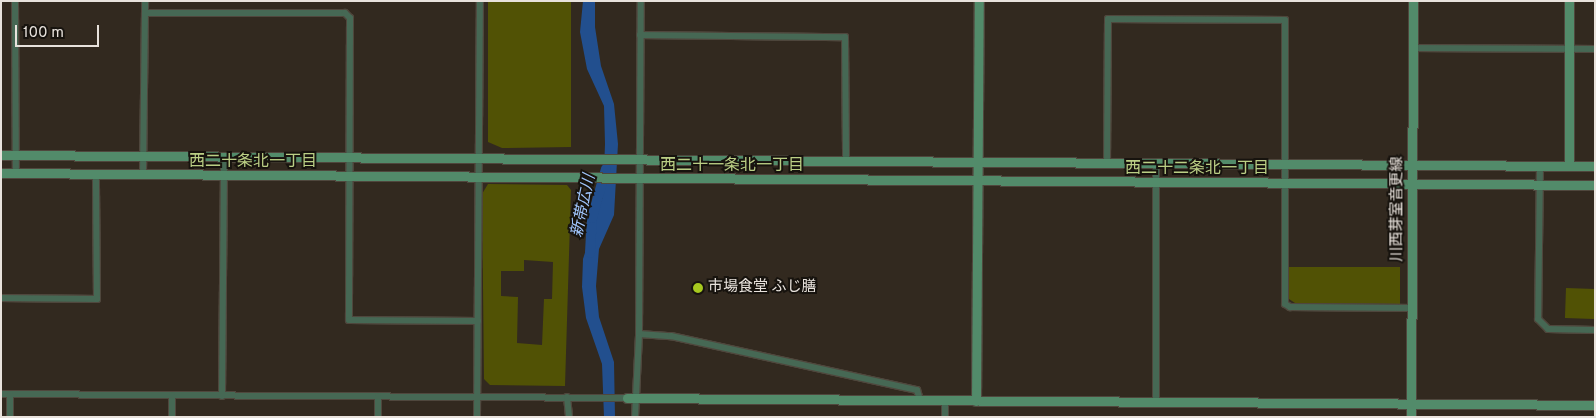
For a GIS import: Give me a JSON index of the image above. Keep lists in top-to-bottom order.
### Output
{
  "streets": {
    "street": ["川西芽室音更線"]
  },
  "districts": ["西二十条北一丁目", "西二十一条北一丁目", "西二十二条北一丁目"],
  "water": ["新帯広川"],
  "places": ["市場食堂 ふじ膳"],
  "scale_bar": "100 m"
}
